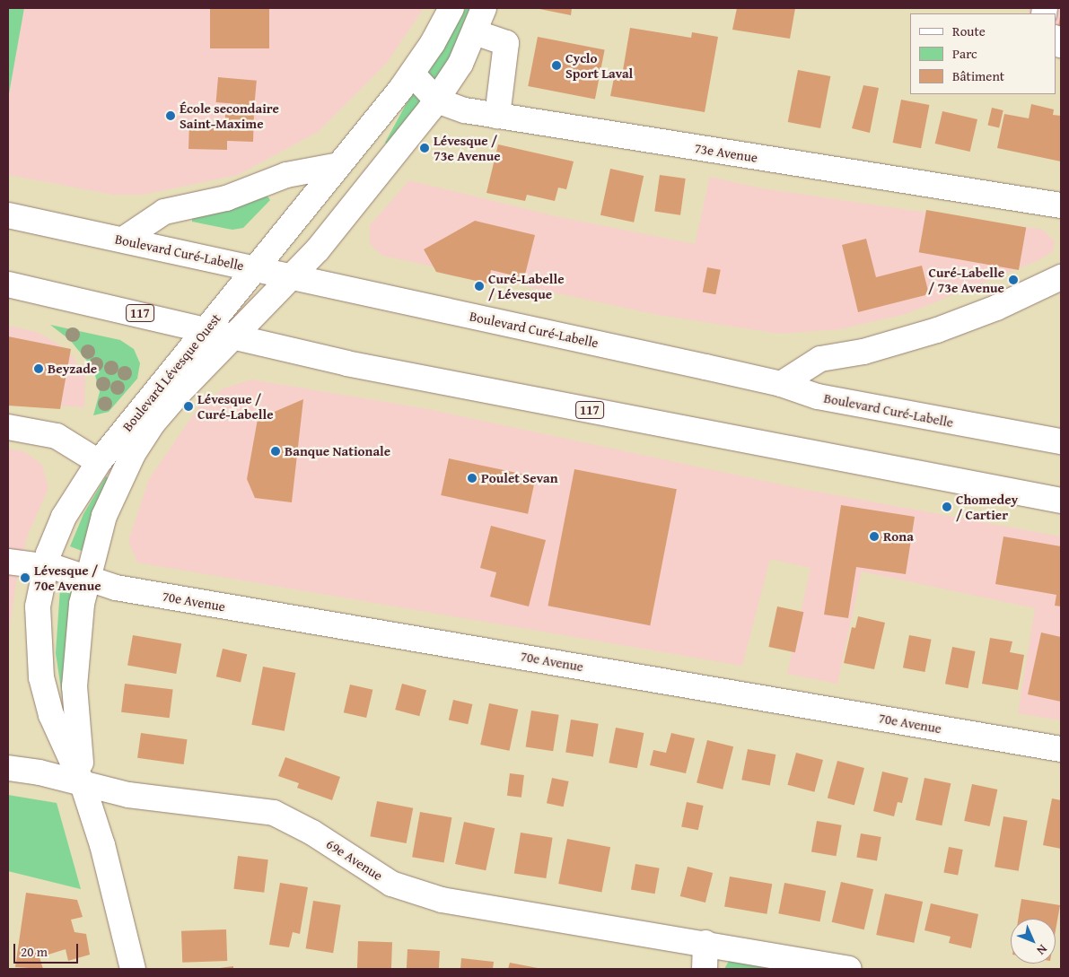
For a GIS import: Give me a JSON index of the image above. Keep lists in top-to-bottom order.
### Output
{
  "streets": {
    "street": [
      "73e Avenue",
      "Boulevard Curé-Labelle",
      "117",
      "Boulevard Lévesque Ouest",
      "70e Avenue",
      "69e Avenue"
    ]
  },
  "crossings": [
    ["73e Avenue", "Boulevard Lévesque Ouest"],
    ["Boulevard Curé-Labelle", "Boulevard Lévesque Ouest"],
    ["117", "Boulevard Lévesque Ouest"],
    ["Boulevard Lévesque Ouest", "70e Avenue"],
    ["Boulevard Lévesque Ouest", "69e Avenue"]
  ],
  "places": [
    "Cyclo Sport Laval",
    "École secondaire Saint-Maxime",
    "Lévesque / 73e Avenue",
    "Curé-Labelle / 73e Avenue",
    "Curé-Labelle / Lévesque",
    "Beyzade",
    "Lévesque / Curé-Labelle",
    "Banque Nationale",
    "Poulet Sevan",
    "Chomedey / Cartier",
    "Rona",
    "Lévesque / 70e Avenue"
  ],
  "legend": ["Route", "Parc", "Bâtiment"],
  "scale_bar": "20 m",
  "north": "bottom right"
}
